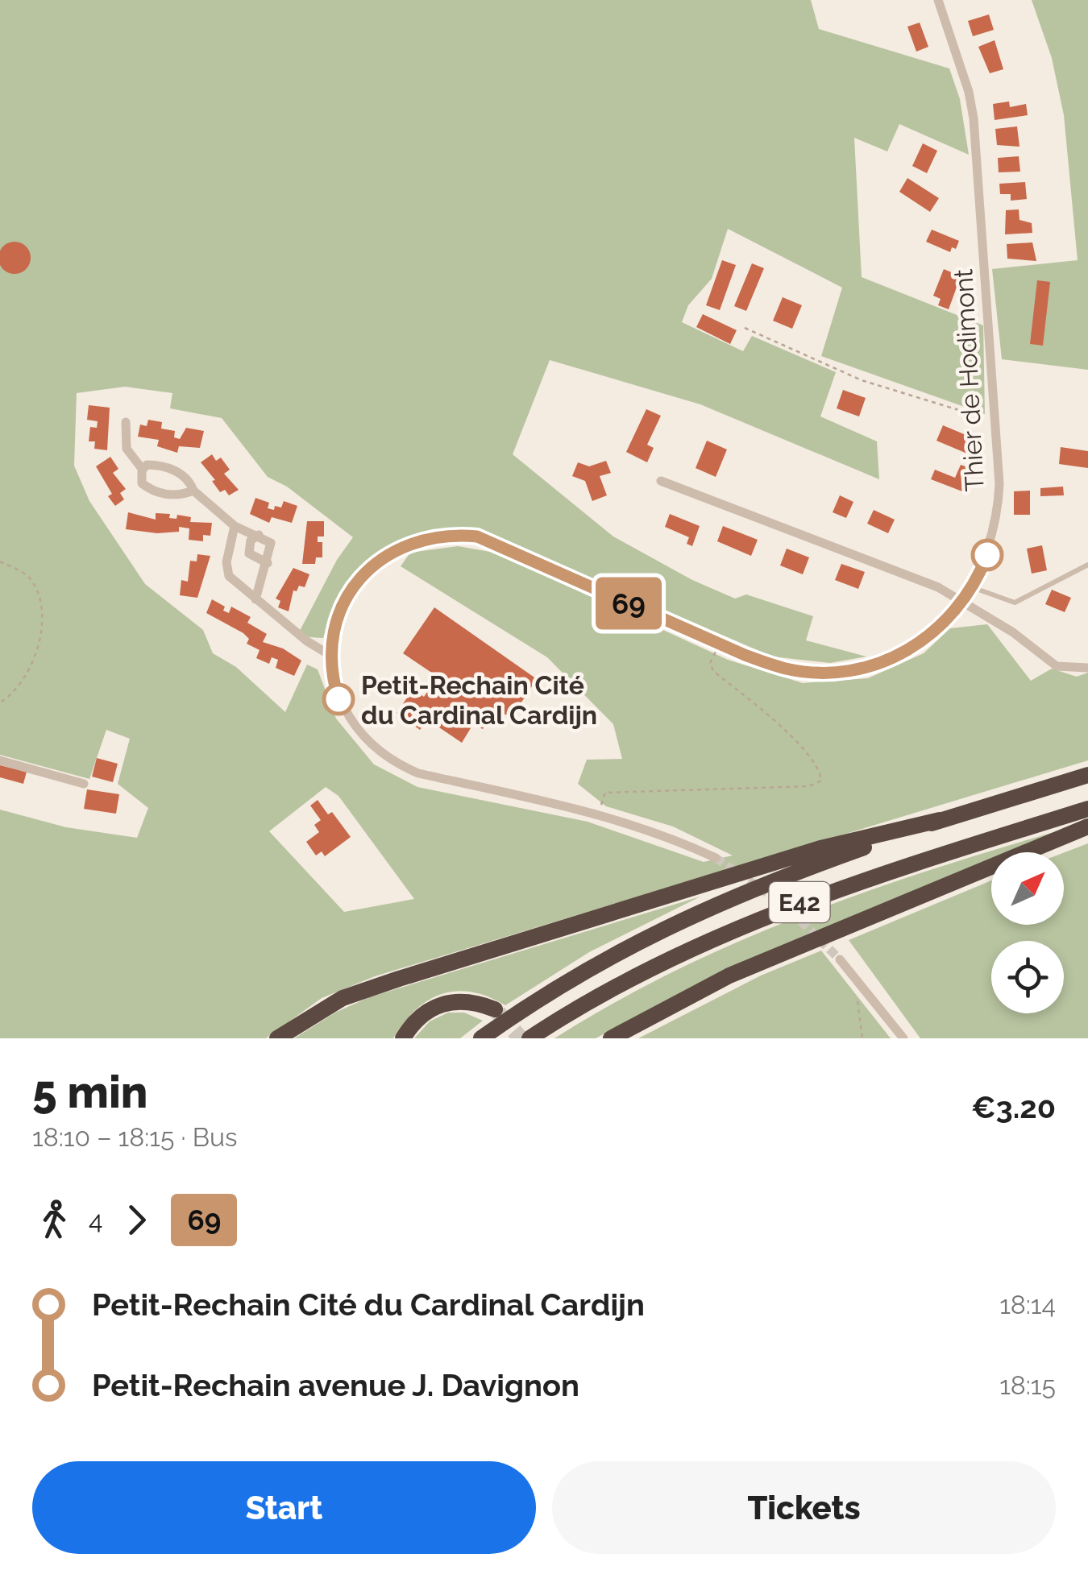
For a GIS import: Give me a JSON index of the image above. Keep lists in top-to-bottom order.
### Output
{
  "streets": {
    "highway": ["E42"],
    "street": ["Thier de Hodimont"]
  },
  "places": ["Petit-Rechain Cité du Cardinal Cardijn"],
  "lines": ["bus line 69"],
  "north": "top right",
  "page": {
    "on_map": "69",
    "heading": ["5 min", "18:10 – 18:15 · Bus", "€3.20"],
    "legs": ["4", "69"],
    "list": [
      {
        "name": "Petit-Rechain Cité du Cardinal Cardijn",
        "value": "18:14"
      },
      {
        "name": "Petit-Rechain avenue J. Davignon",
        "value": "18:15"
      }
    ],
    "buttons": ["Start", "Tickets"]
  }
}
